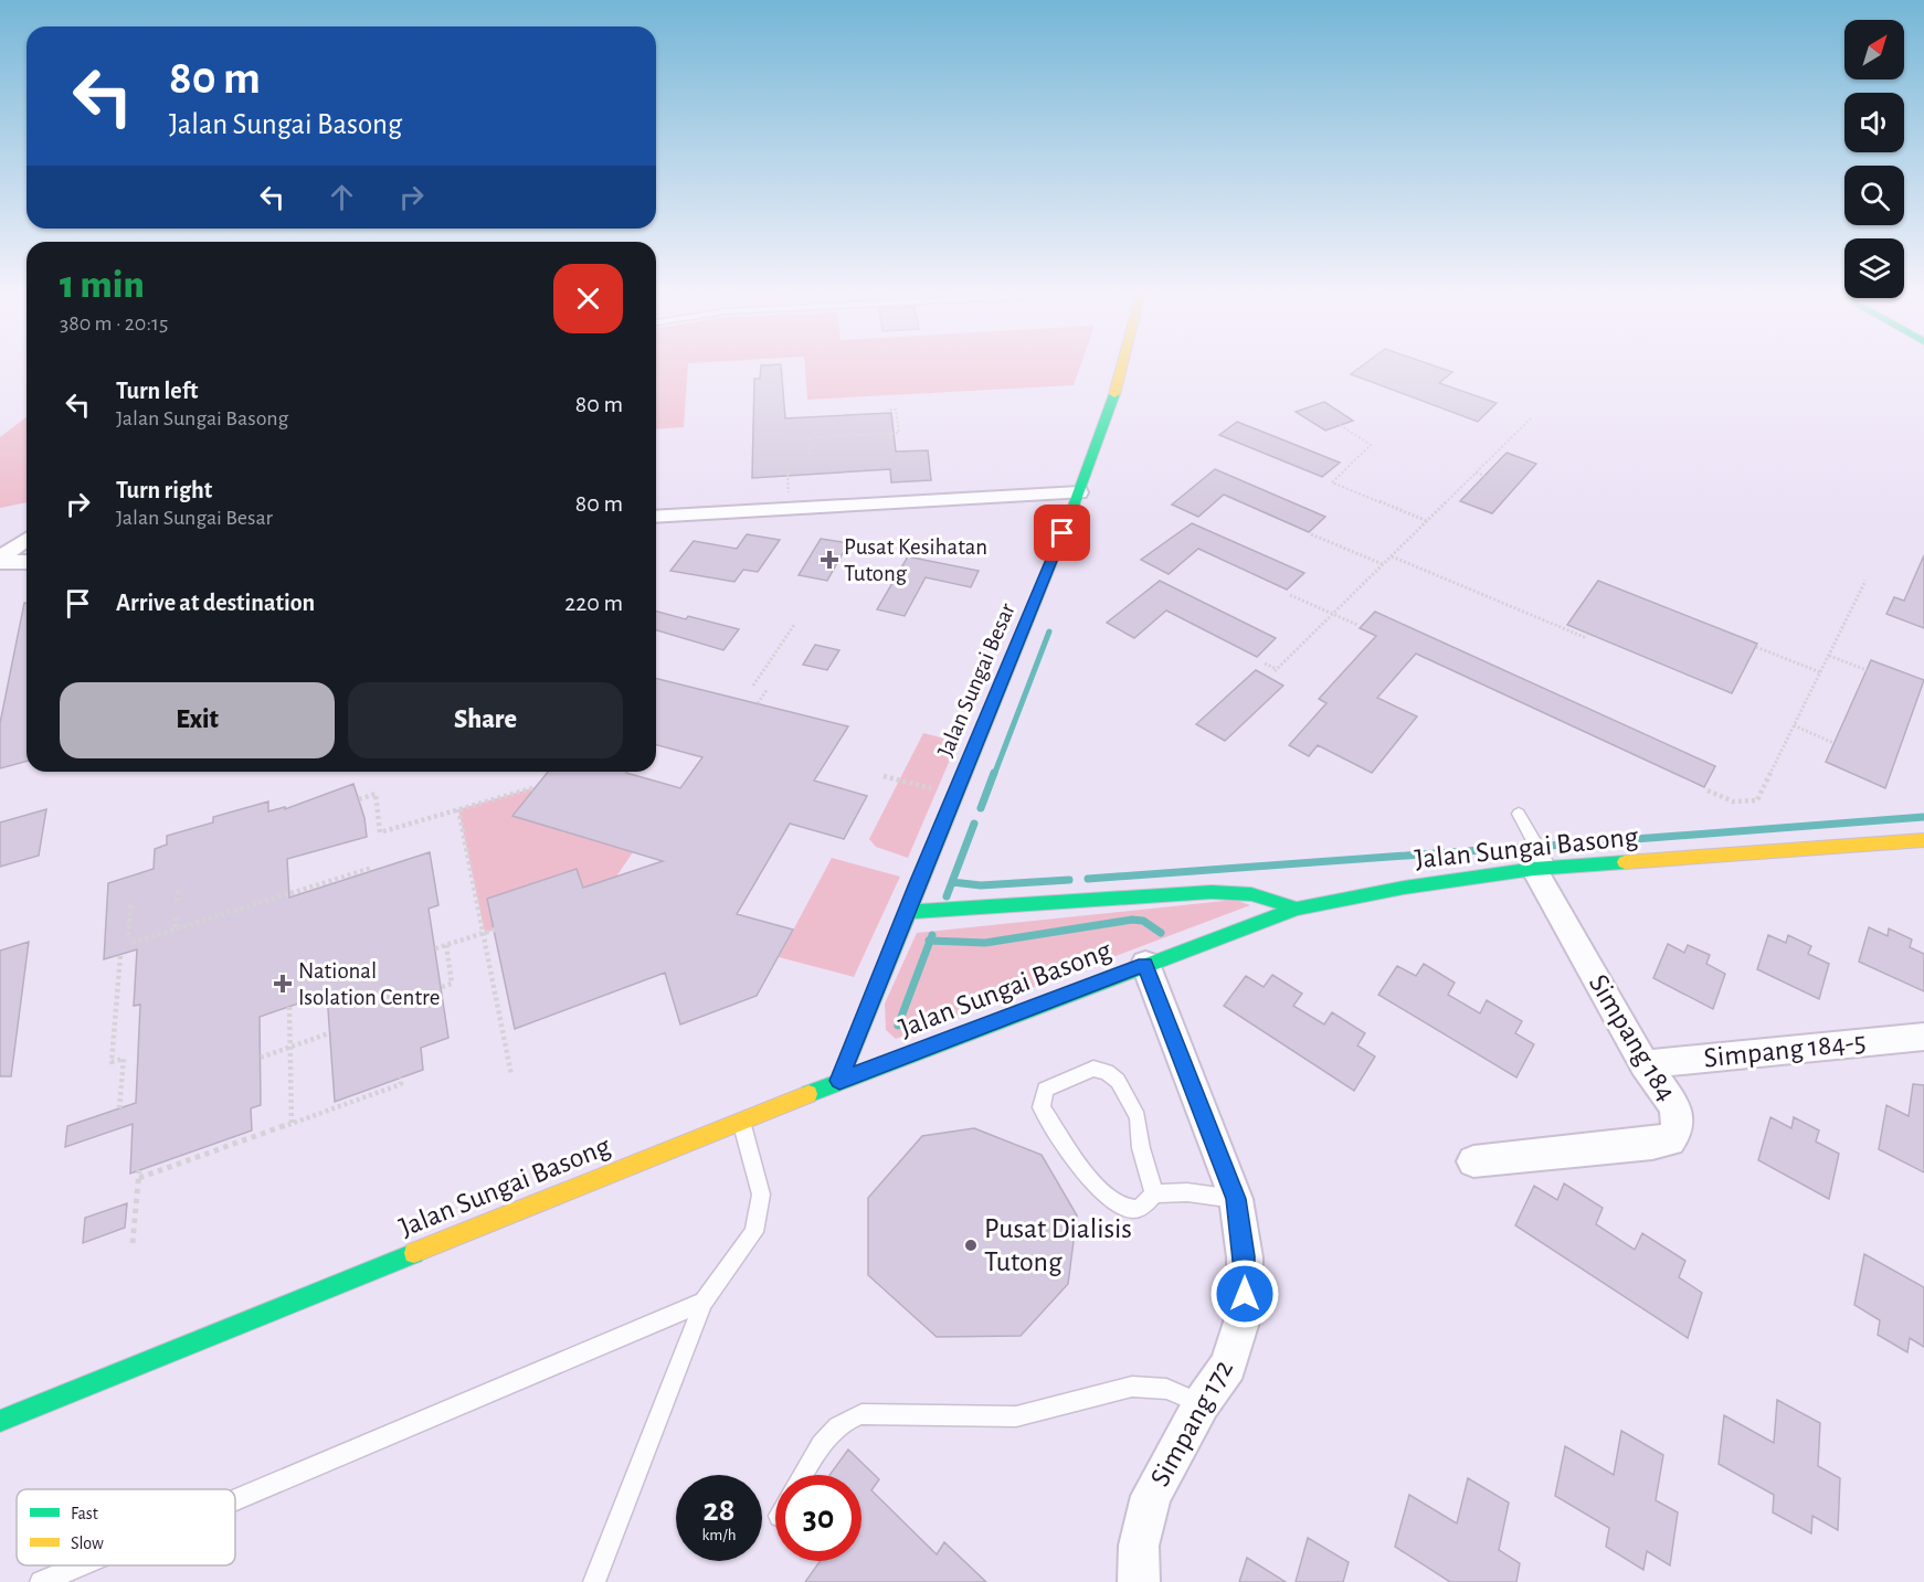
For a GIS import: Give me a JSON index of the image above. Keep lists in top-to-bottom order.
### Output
{
  "streets": {
    "main road": ["Jalan Sungai Besar", "Jalan Sungai Basong"],
    "street": ["Simpang 184", "Simpang 184-5", "Simpang 172"]
  },
  "crossings": [
    ["Jalan Sungai Besar", "Jalan Sungai Basong"],
    ["Jalan Sungai Basong", "Simpang 184"],
    ["Jalan Sungai Basong", "Simpang 172"],
    ["Simpang 184", "Simpang 184-5"]
  ],
  "places": {
    "health": ["Pusat Kesihatan Tutong", "National Isolation Centre"],
    "other": ["Pusat Dialisis Tutong"]
  },
  "legend": ["Fast", "Slow"],
  "north": "top right",
  "page": {
    "turn": ["80 m", "Jalan Sungai Basong"],
    "heading": ["1 min", "380 m · 20:15"],
    "list": [
      {
        "name": "Turn left",
        "note": "Jalan Sungai Basong",
        "value": "80 m"
      },
      {
        "name": "Turn right",
        "note": "Jalan Sungai Besar",
        "value": "80 m"
      },
      {
        "name": "Arrive at destination",
        "value": "220 m"
      }
    ],
    "buttons": ["Exit", "Share"],
    "speed": "28 km/h",
    "limit": "30"
  }
}
